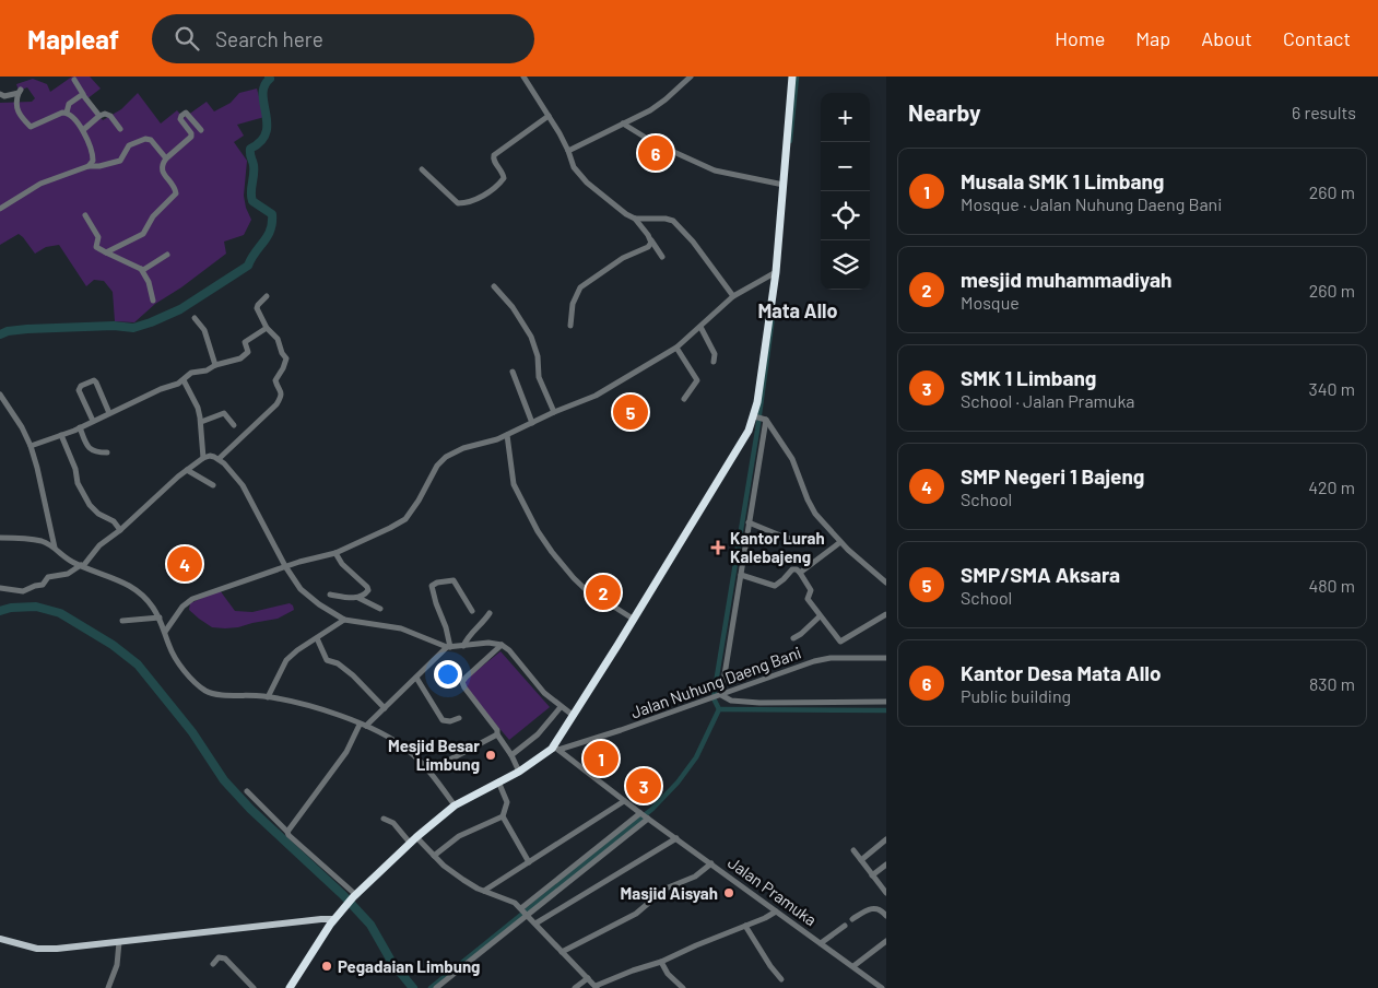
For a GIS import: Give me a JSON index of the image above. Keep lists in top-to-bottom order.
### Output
{
  "streets": {
    "street": ["Jalan Nuhung Daeng Bani", "Jalan Pramuka"]
  },
  "crossings": [
    ["Jalan Nuhung Daeng Bani", "Jalan Pramuka"]
  ],
  "districts": ["Mata Allo"],
  "places": {
    "health": ["Kantor Lurah Kalebajeng"],
    "other": ["Mesjid Besar Limbung", "Masjid Aisyah", "Pegadaian Limbung"]
  },
  "page": {
    "header": "Mapleaf",
    "search": "Search here",
    "nav": [
      "Home",
      "Map",
      "About",
      "Contact"
    ],
    "heading": ["Nearby", "6 results"],
    "map_buttons": ["+", "−"],
    "pins": [
      "6",
      "5",
      "4",
      "2",
      "1",
      "3"
    ],
    "list": [
      {
        "mark": "1",
        "name": "Musala SMK 1 Limbang",
        "note": "Mosque · Jalan Nuhung Daeng Bani",
        "value": "260 m"
      },
      {
        "mark": "2",
        "name": "mesjid muhammadiyah",
        "note": "Mosque",
        "value": "260 m"
      },
      {
        "mark": "3",
        "name": "SMK 1 Limbang",
        "note": "School · Jalan Pramuka",
        "value": "340 m"
      },
      {
        "mark": "4",
        "name": "SMP Negeri 1 Bajeng",
        "note": "School",
        "value": "420 m"
      },
      {
        "mark": "5",
        "name": "SMP/SMA Aksara",
        "note": "School",
        "value": "480 m"
      },
      {
        "mark": "6",
        "name": "Kantor Desa Mata Allo",
        "note": "Public building",
        "value": "830 m"
      }
    ]
  }
}
